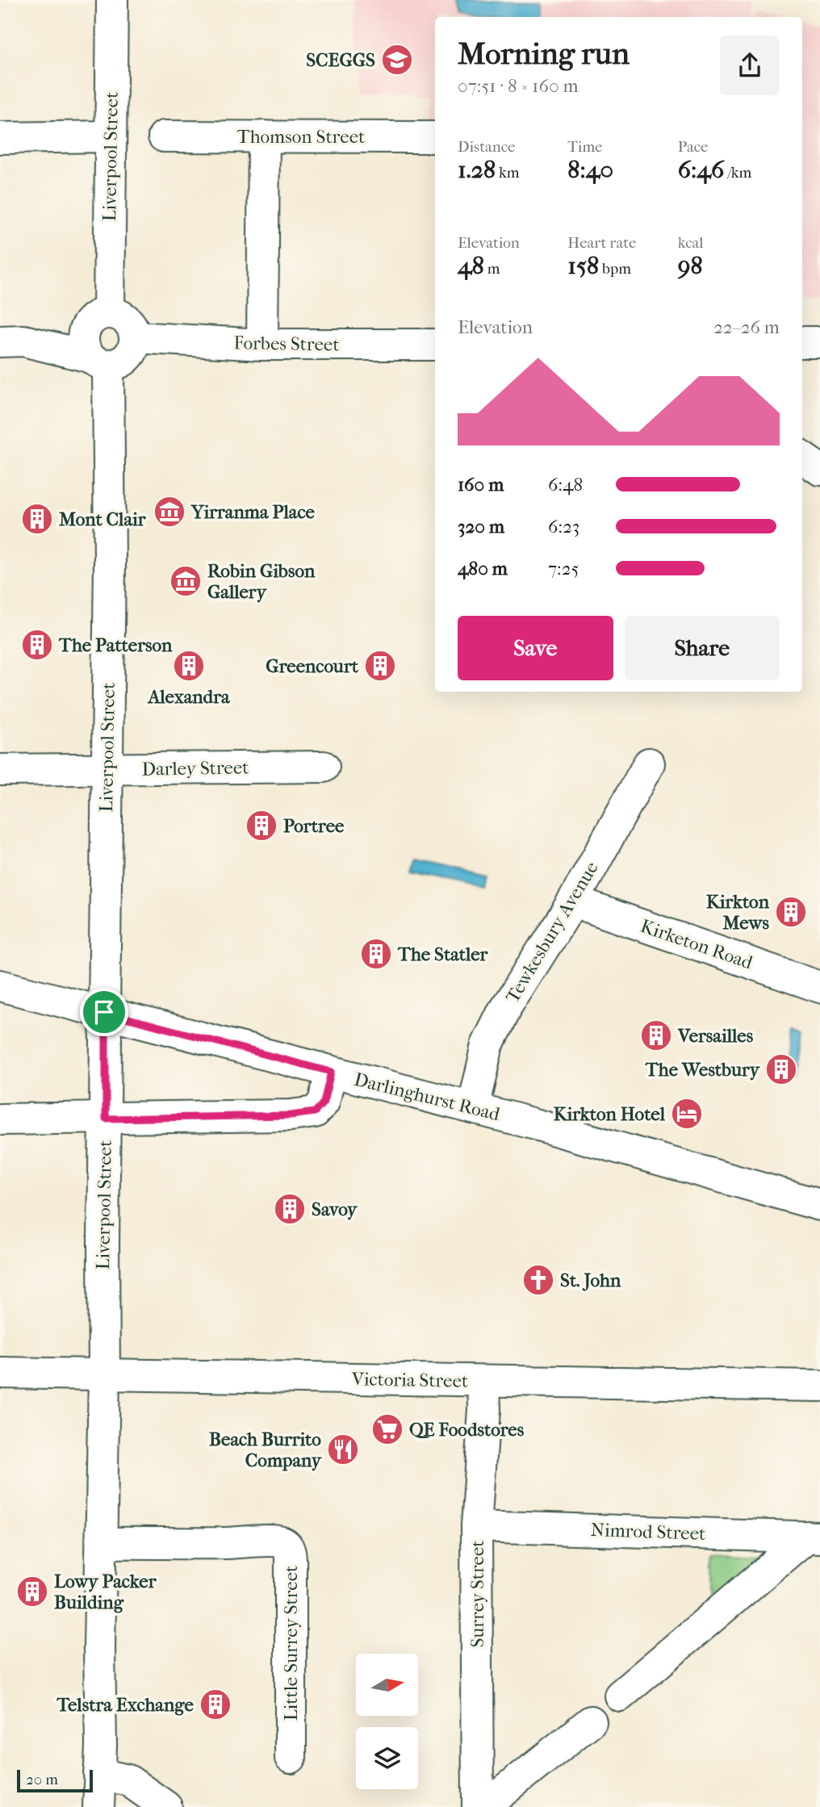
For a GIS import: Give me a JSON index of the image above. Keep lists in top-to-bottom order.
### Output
{
  "streets": {
    "street": [
      "Thomson Street",
      "Liverpool Street",
      "Forbes Street",
      "Darley Street",
      "Tewkesbury Avenue",
      "Kirketon Road",
      "Darlinghurst Road",
      "Victoria Street",
      "Nimrod Street",
      "Surrey Street",
      "Little Surrey Street"
    ]
  },
  "crossings": [
    ["Liverpool Street", "Forbes Street"],
    ["Liverpool Street", "Darley Street"],
    ["Liverpool Street", "Darlinghurst Road"],
    ["Liverpool Street", "Victoria Street"],
    ["Liverpool Street", "Little Surrey Street"],
    ["Tewkesbury Avenue", "Kirketon Road"],
    ["Tewkesbury Avenue", "Darlinghurst Road"],
    ["Victoria Street", "Surrey Street"],
    ["Nimrod Street", "Surrey Street"]
  ],
  "places": {
    "school or university": ["SCEGGS"],
    "museum": ["Yirranma Place", "Robin Gibson Gallery"],
    "building": [
      "Mont Clair",
      "The Patterson",
      "Alexandra",
      "Greencourt",
      "Portree",
      "Kirkton Mews",
      "The Statler",
      "Versailles",
      "The Westbury",
      "Savoy",
      "Lowy Packer Building",
      "Telstra Exchange"
    ],
    "hotel": ["Kirkton Hotel"],
    "church": ["St. John"],
    "supermarket": ["QE Foodstores"],
    "restaurant": ["Beach Burrito Company"]
  },
  "scale_bar": "20 m",
  "north": "right",
  "page": {
    "heading": ["Morning run", "07:51 · 8 × 160 m"],
    "stats": [
      ["Distance", "1.28 km"],
      ["Time", "8:40"],
      ["Pace", "6:46 /km"],
      ["Elevation", "48 m"],
      ["Heart rate", "158 bpm"],
      ["kcal", "98"]
    ],
    "chart": ["Elevation", "22–26 m"],
    "list": [
      {
        "name": "160 m",
        "note": "6:48"
      },
      {
        "name": "320 m",
        "note": "6:23"
      },
      {
        "name": "480 m",
        "note": "7:25"
      }
    ],
    "buttons": ["Save", "Share"],
    "scale": "20 m"
  }
}
